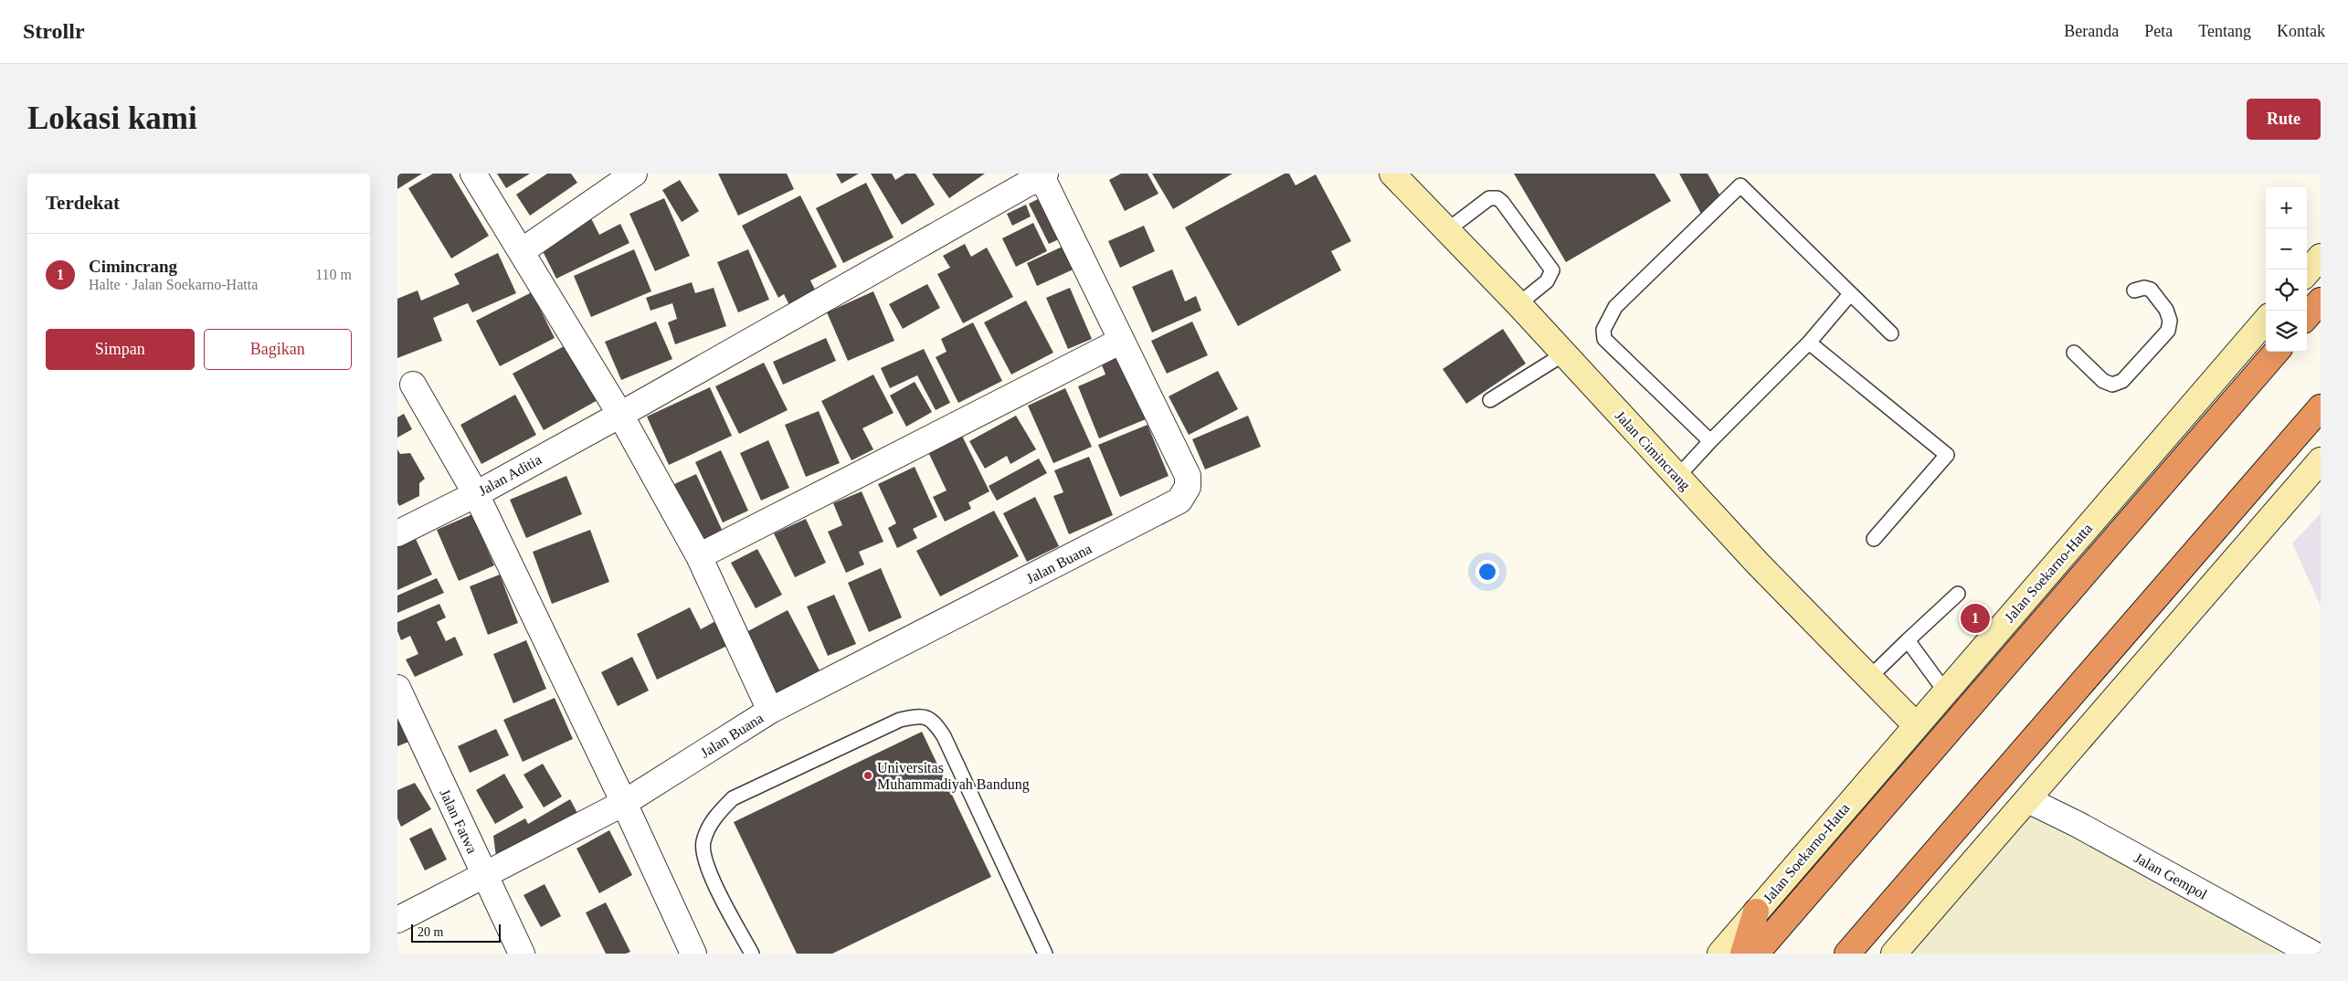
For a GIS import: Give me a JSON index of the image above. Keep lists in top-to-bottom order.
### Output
{
  "streets": {
    "highway": ["Jalan Soekarno-Hatta"],
    "main road": ["Jalan Cimincrang"],
    "street": [
      "Jalan Aditia",
      "Jalan Buana",
      "Jalan Fatwa",
      "Jalan Gempol"
    ]
  },
  "crossings": [
    ["Jalan Cimincrang", "Jalan Soekarno-Hatta"],
    ["Jalan Aditia", "Jalan Buana"],
    ["Jalan Buana", "Jalan Fatwa"]
  ],
  "places": ["Universitas Muhammadiyah Bandung"],
  "scale_bar": "20 m",
  "page": {
    "header": "Strollr",
    "nav": [
      "Beranda",
      "Peta",
      "Tentang",
      "Kontak"
    ],
    "buttons": [
      "Rute",
      ["Simpan", "Bagikan"]
    ],
    "title": "Lokasi kami",
    "heading": "Terdekat",
    "map_buttons": ["+", "−"],
    "list": [
      {
        "mark": "1",
        "name": "Cimincrang",
        "note": "Halte · Jalan Soekarno-Hatta",
        "value": "110 m"
      }
    ],
    "pins": "1",
    "scale": "20 m"
  }
}
